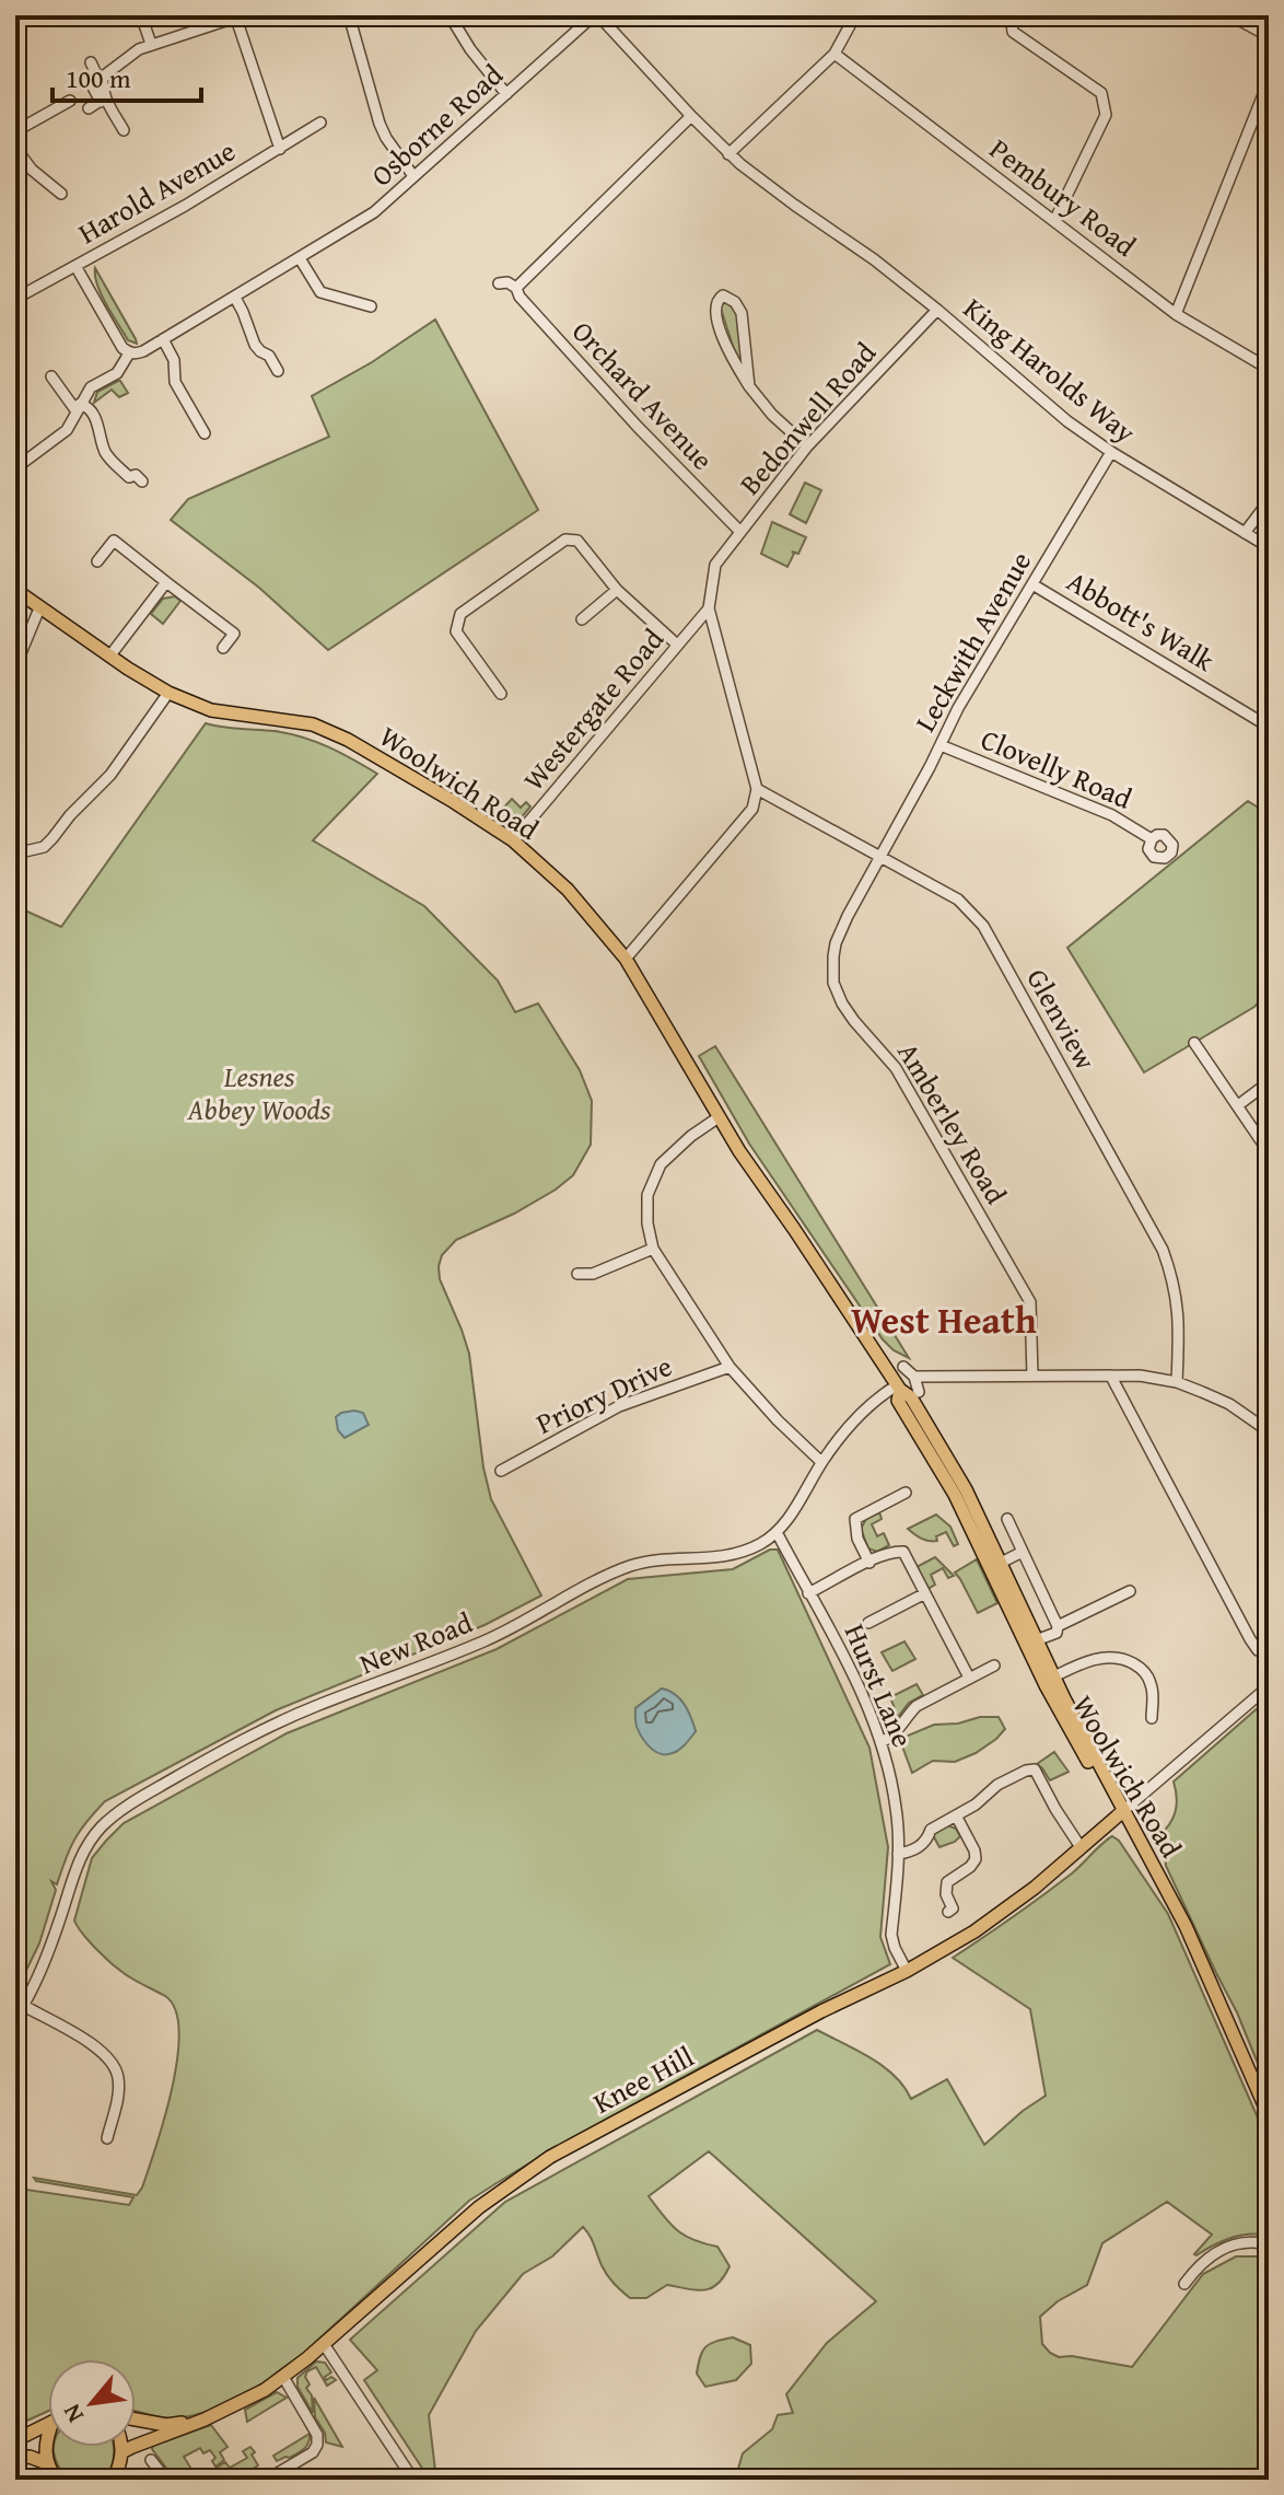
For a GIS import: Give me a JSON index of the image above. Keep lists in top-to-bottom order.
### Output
{
  "streets": {
    "main road": ["Woolwich Road", "Knee Hill"],
    "street": [
      "Osborne Road",
      "Harold Avenue",
      "Pembury Road",
      "King Harolds Way",
      "Orchard Avenue",
      "Bedonwell Road",
      "Abbott's Walk",
      "Leckwith Avenue",
      "Westergate Road",
      "Clovelly Road",
      "Glenview",
      "Amberley Road",
      "Priory Drive",
      "New Road",
      "Hurst Lane"
    ]
  },
  "crossings": [
    ["King Harolds Way", "Bedonwell Road"],
    ["King Harolds Way", "Leckwith Avenue"],
    ["Orchard Avenue", "Bedonwell Road"],
    ["Bedonwell Road", "Westergate Road"],
    ["Bedonwell Road", "Glenview"],
    ["Abbott's Walk", "Leckwith Avenue"],
    ["Leckwith Avenue", "Clovelly Road"],
    ["Leckwith Avenue", "Glenview"],
    ["Leckwith Avenue", "Amberley Road"],
    ["Westergate Road", "Woolwich Road"],
    ["Woolwich Road", "New Road"],
    ["Woolwich Road", "Knee Hill"],
    ["Glenview", "Amberley Road"],
    ["New Road", "Hurst Lane"],
    ["Hurst Lane", "Knee Hill"]
  ],
  "districts": ["West Heath"],
  "parks": ["Lesnes Abbey Woods"],
  "scale_bar": "100 m",
  "north": "bottom left"
}
